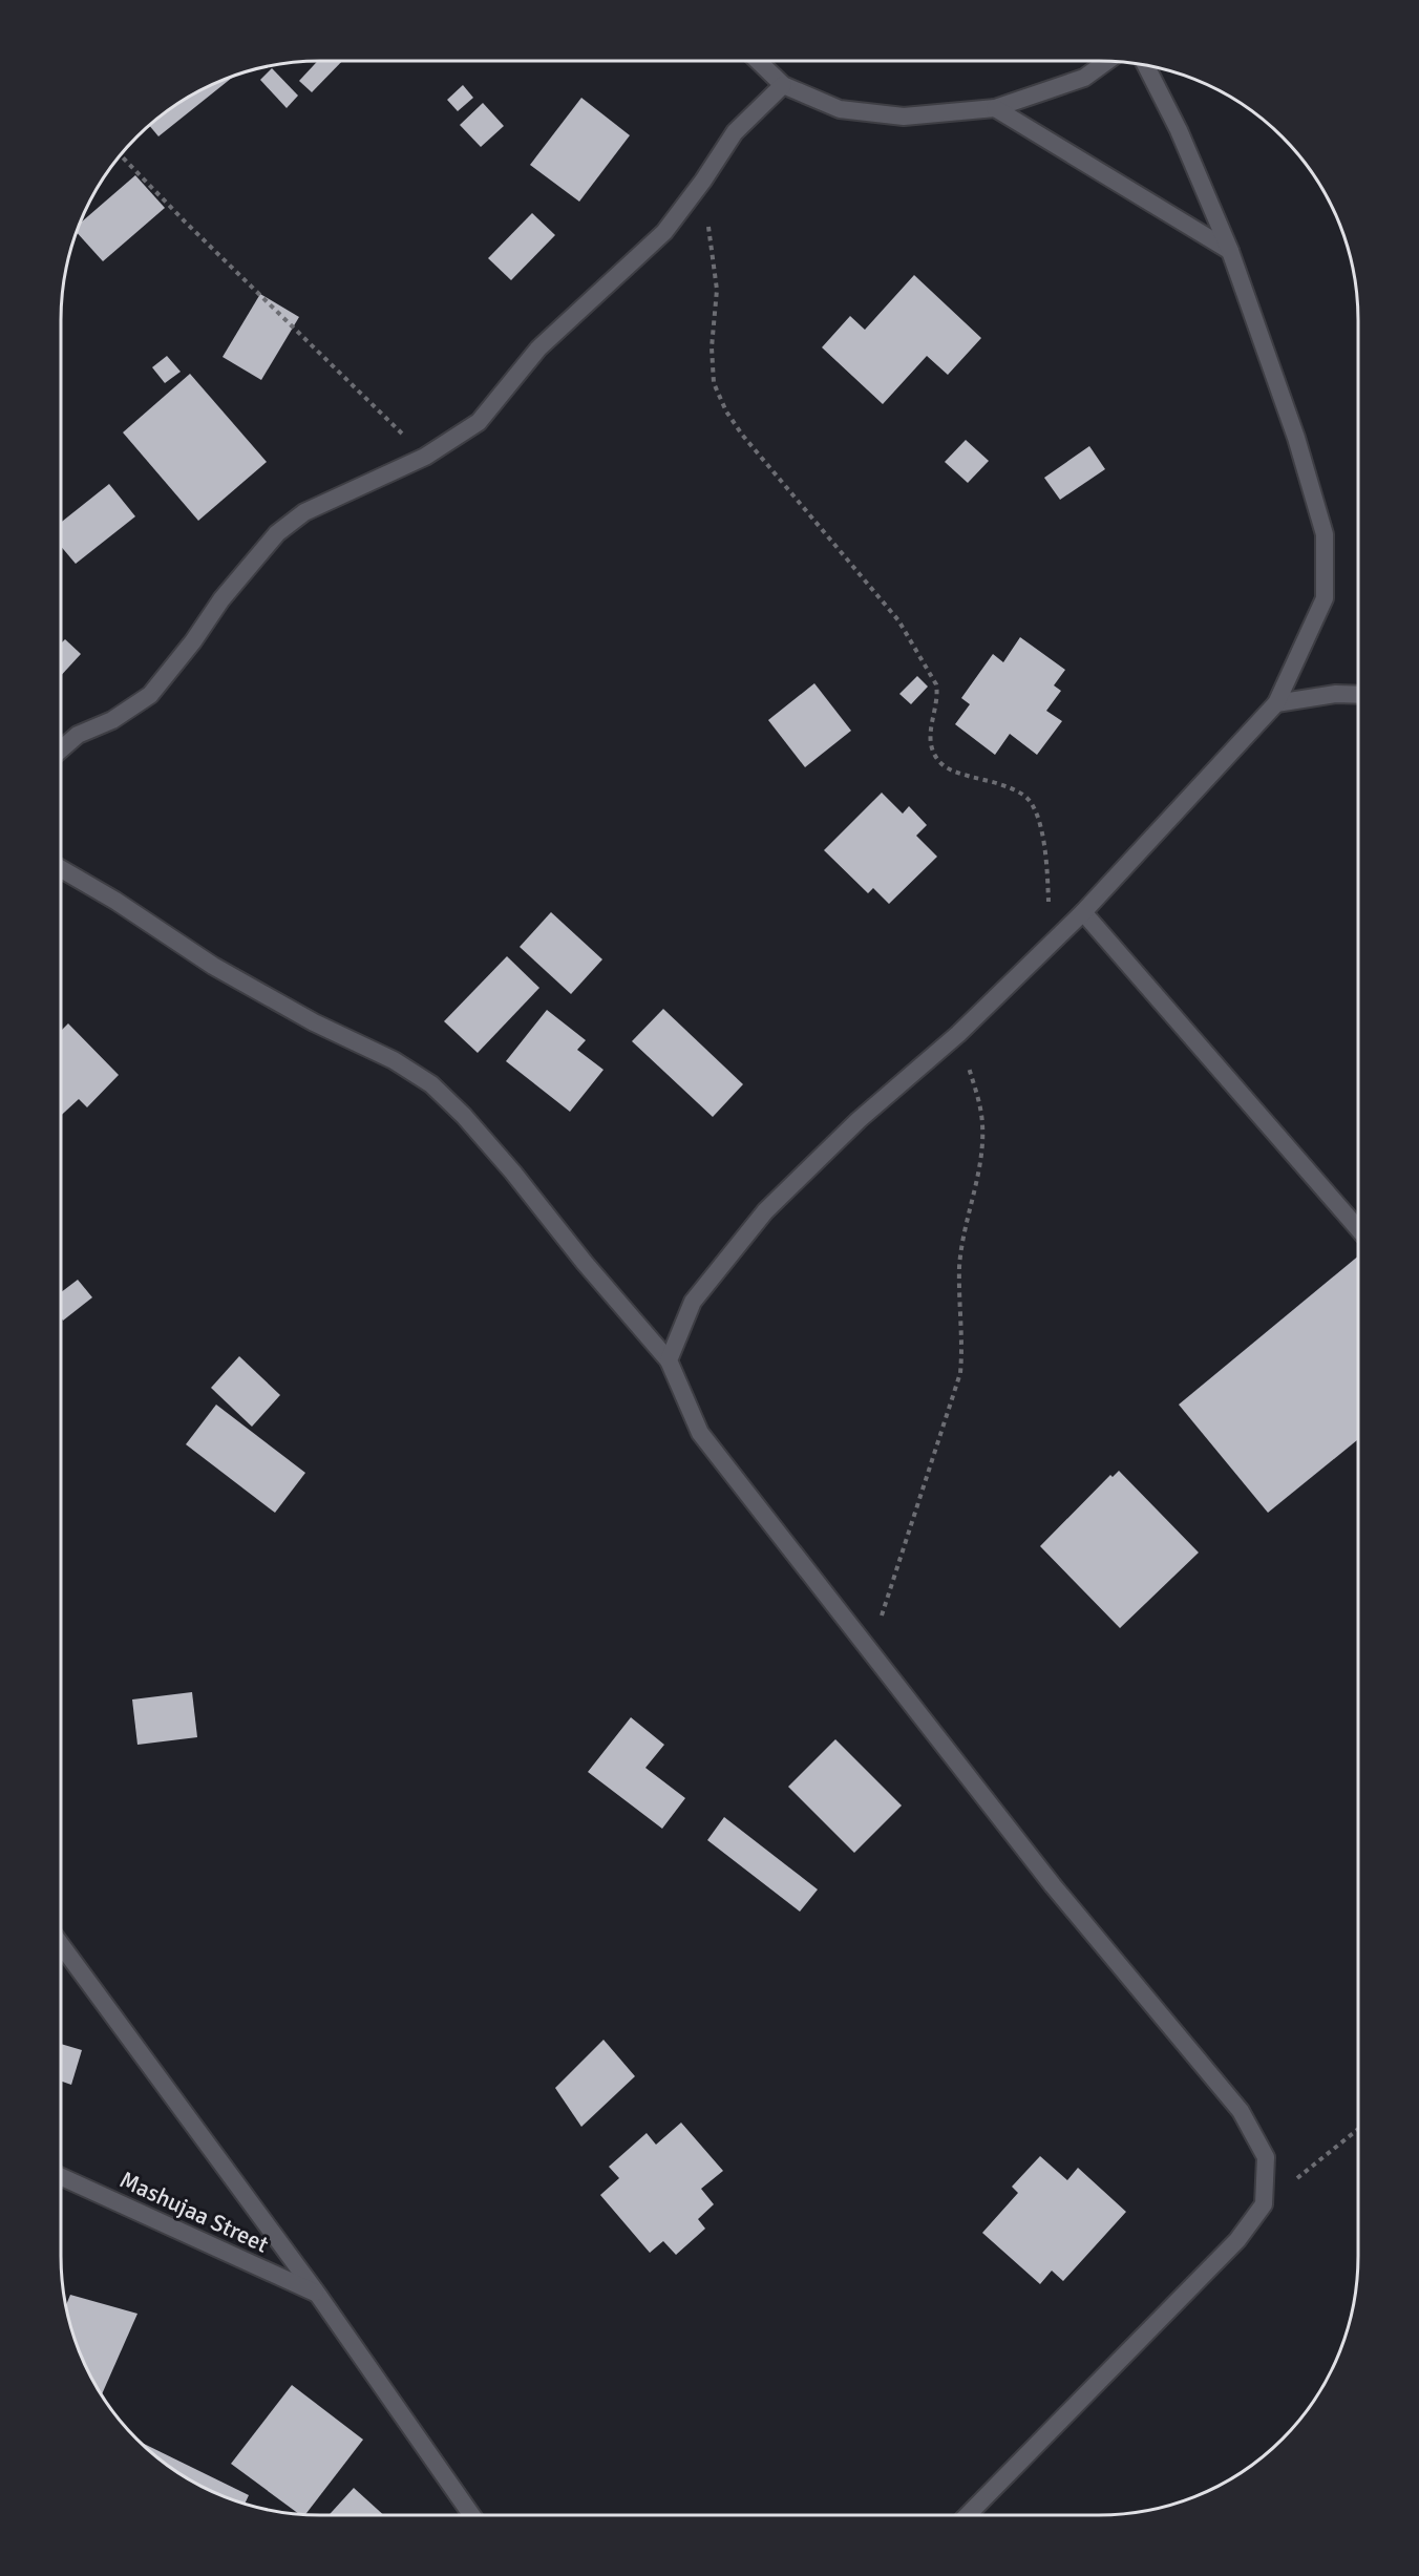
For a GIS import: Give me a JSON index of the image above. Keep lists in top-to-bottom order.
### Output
{
  "streets": {
    "street": ["Mashujaa Street"]
  }
}
